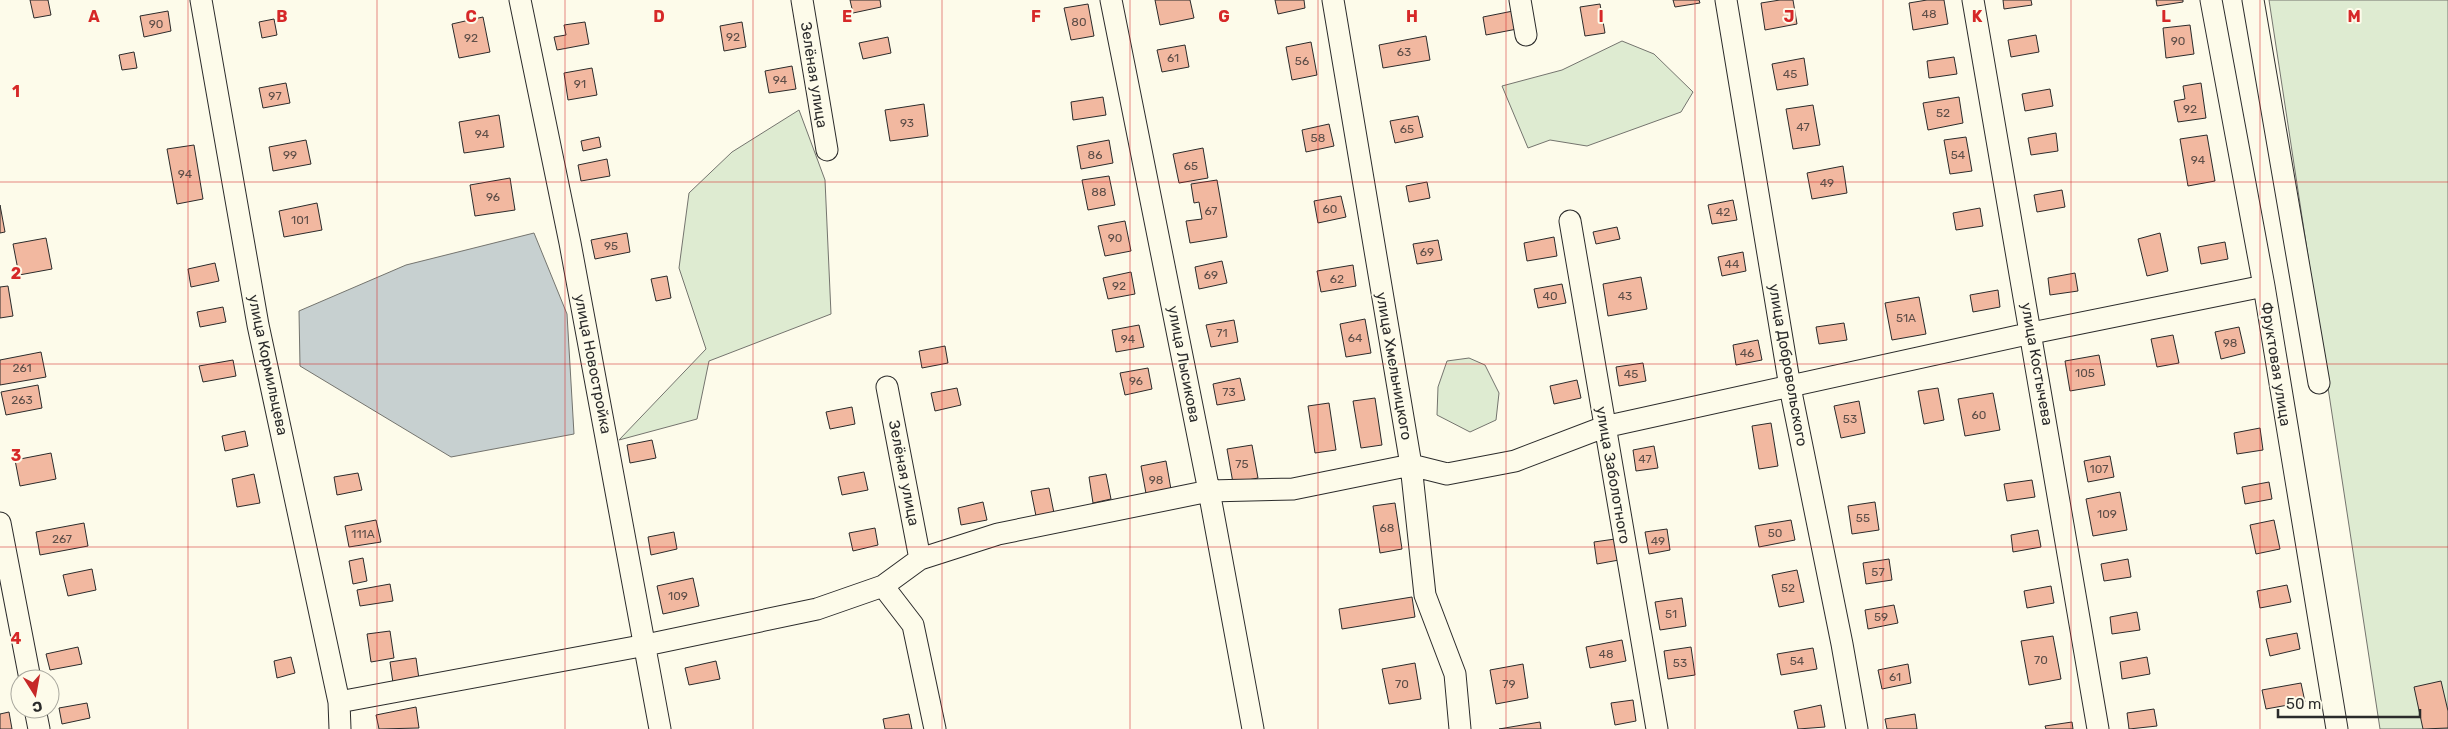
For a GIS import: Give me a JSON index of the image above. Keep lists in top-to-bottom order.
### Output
{
  "streets": {
    "street": [
      "Зелёная улица",
      "улица Новостройка",
      "улица Лысикова",
      "улица Костычева",
      "Фруктовая улица",
      "улица Кормильцева",
      "улица Добровольского",
      "улица Хмельницкого",
      "улица Заболотного"
    ]
  },
  "house_numbers": [
    "48",
    "80",
    "90",
    "92",
    "92",
    "90",
    "63",
    "61",
    "56",
    "45",
    "94",
    "91",
    "97",
    "92",
    "52",
    "93",
    "47",
    "65",
    "94",
    "58",
    "99",
    "86",
    "54",
    "94",
    "65",
    "94",
    "49",
    "88",
    "96",
    "60",
    "67",
    "42",
    "101",
    "90",
    "95",
    "69",
    "44",
    "69",
    "62",
    "92",
    "40",
    "43",
    "51А",
    "71",
    "64",
    "94",
    "98",
    "46",
    "261",
    "105",
    "45",
    "96",
    "73",
    "263",
    "60",
    "53",
    "47",
    "75",
    "107",
    "98",
    "109",
    "55",
    "68",
    "50",
    "111А",
    "267",
    "49",
    "57",
    "52",
    "109",
    "51",
    "59",
    "48",
    "70",
    "54",
    "53",
    "61",
    "70",
    "79"
  ],
  "scale_bar": "50 m",
  "north": "bottom",
  "grid": {
    "columns": [
      "A",
      "B",
      "C",
      "D",
      "E",
      "F",
      "G",
      "H",
      "I",
      "J",
      "K",
      "L",
      "M"
    ],
    "rows": [
      "1",
      "2",
      "3",
      "4"
    ]
  }
}
